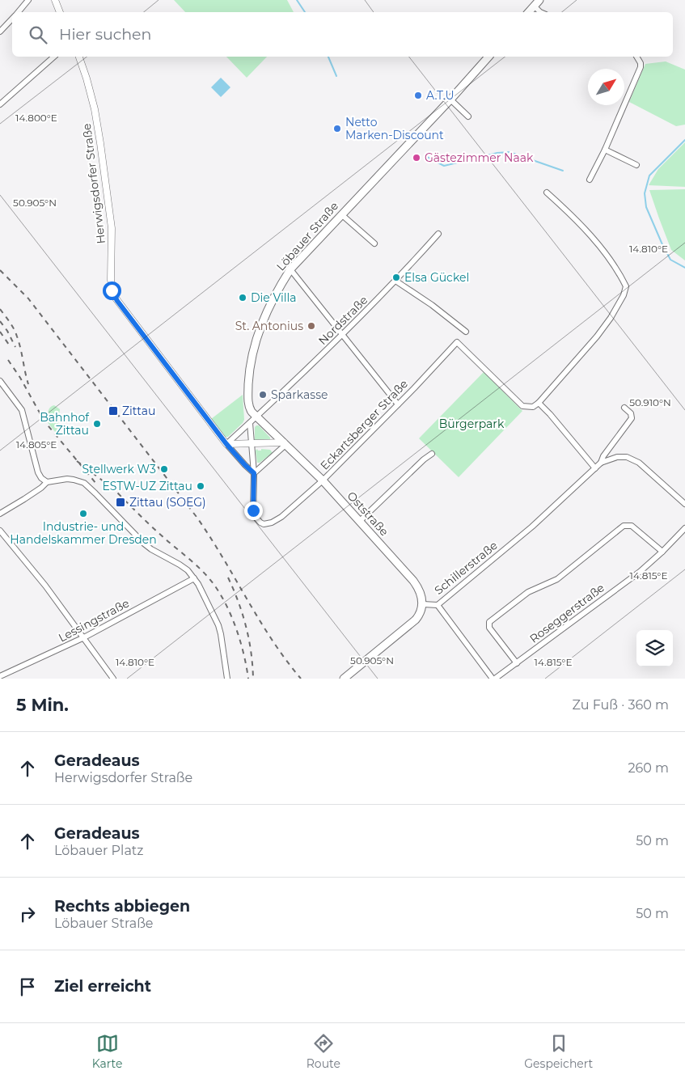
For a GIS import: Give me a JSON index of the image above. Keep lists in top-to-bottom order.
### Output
{
  "streets": {
    "main road": ["Löbauer Straße", "Oststraße"],
    "street": [
      "Herwigsdorfer Straße",
      "Nordstraße",
      "Eckartsberger Straße",
      "Schillerstraße",
      "Roseggerstraße",
      "Lessingstraße"
    ]
  },
  "crossings": [
    ["Löbauer Straße", "Nordstraße"],
    ["Löbauer Straße", "Oststraße"],
    ["Nordstraße", "Oststraße"],
    ["Eckartsberger Straße", "Oststraße"],
    ["Oststraße", "Schillerstraße"]
  ],
  "parks": ["Bürgerpark"],
  "places": {
    "other": [
      "A.T.U",
      "Netto Marken-Discount",
      "Gästezimmer Naak",
      "Elsa Gückel",
      "Die Villa",
      "St. Antonius",
      "Sparkasse",
      "Bahnhof Zittau",
      "Stellwerk W3",
      "ESTW-UZ Zittau",
      "Industrie- und Handelskammer Dresden"
    ],
    "transit": ["Zittau", "Zittau (SOEG)"]
  },
  "north": "top right",
  "page": {
    "search": "Hier suchen",
    "heading": ["5 Min.", "Zu Fuß · 360 m"],
    "list": [
      ["Geradeaus", "Herwigsdorfer Straße", "260 m"],
      ["Geradeaus", "Löbauer Platz", "50 m"],
      ["Rechts abbiegen", "Löbauer Straße", "50 m"],
      "Ziel erreicht"
    ],
    "nav": ["Karte", "Route", "Gespeichert"]
  },
  "coordinates": [
    "14.800°E",
    "50.905°N",
    "14.810°E",
    "50.910°N",
    "14.805°E",
    "14.815°E"
  ]
}
